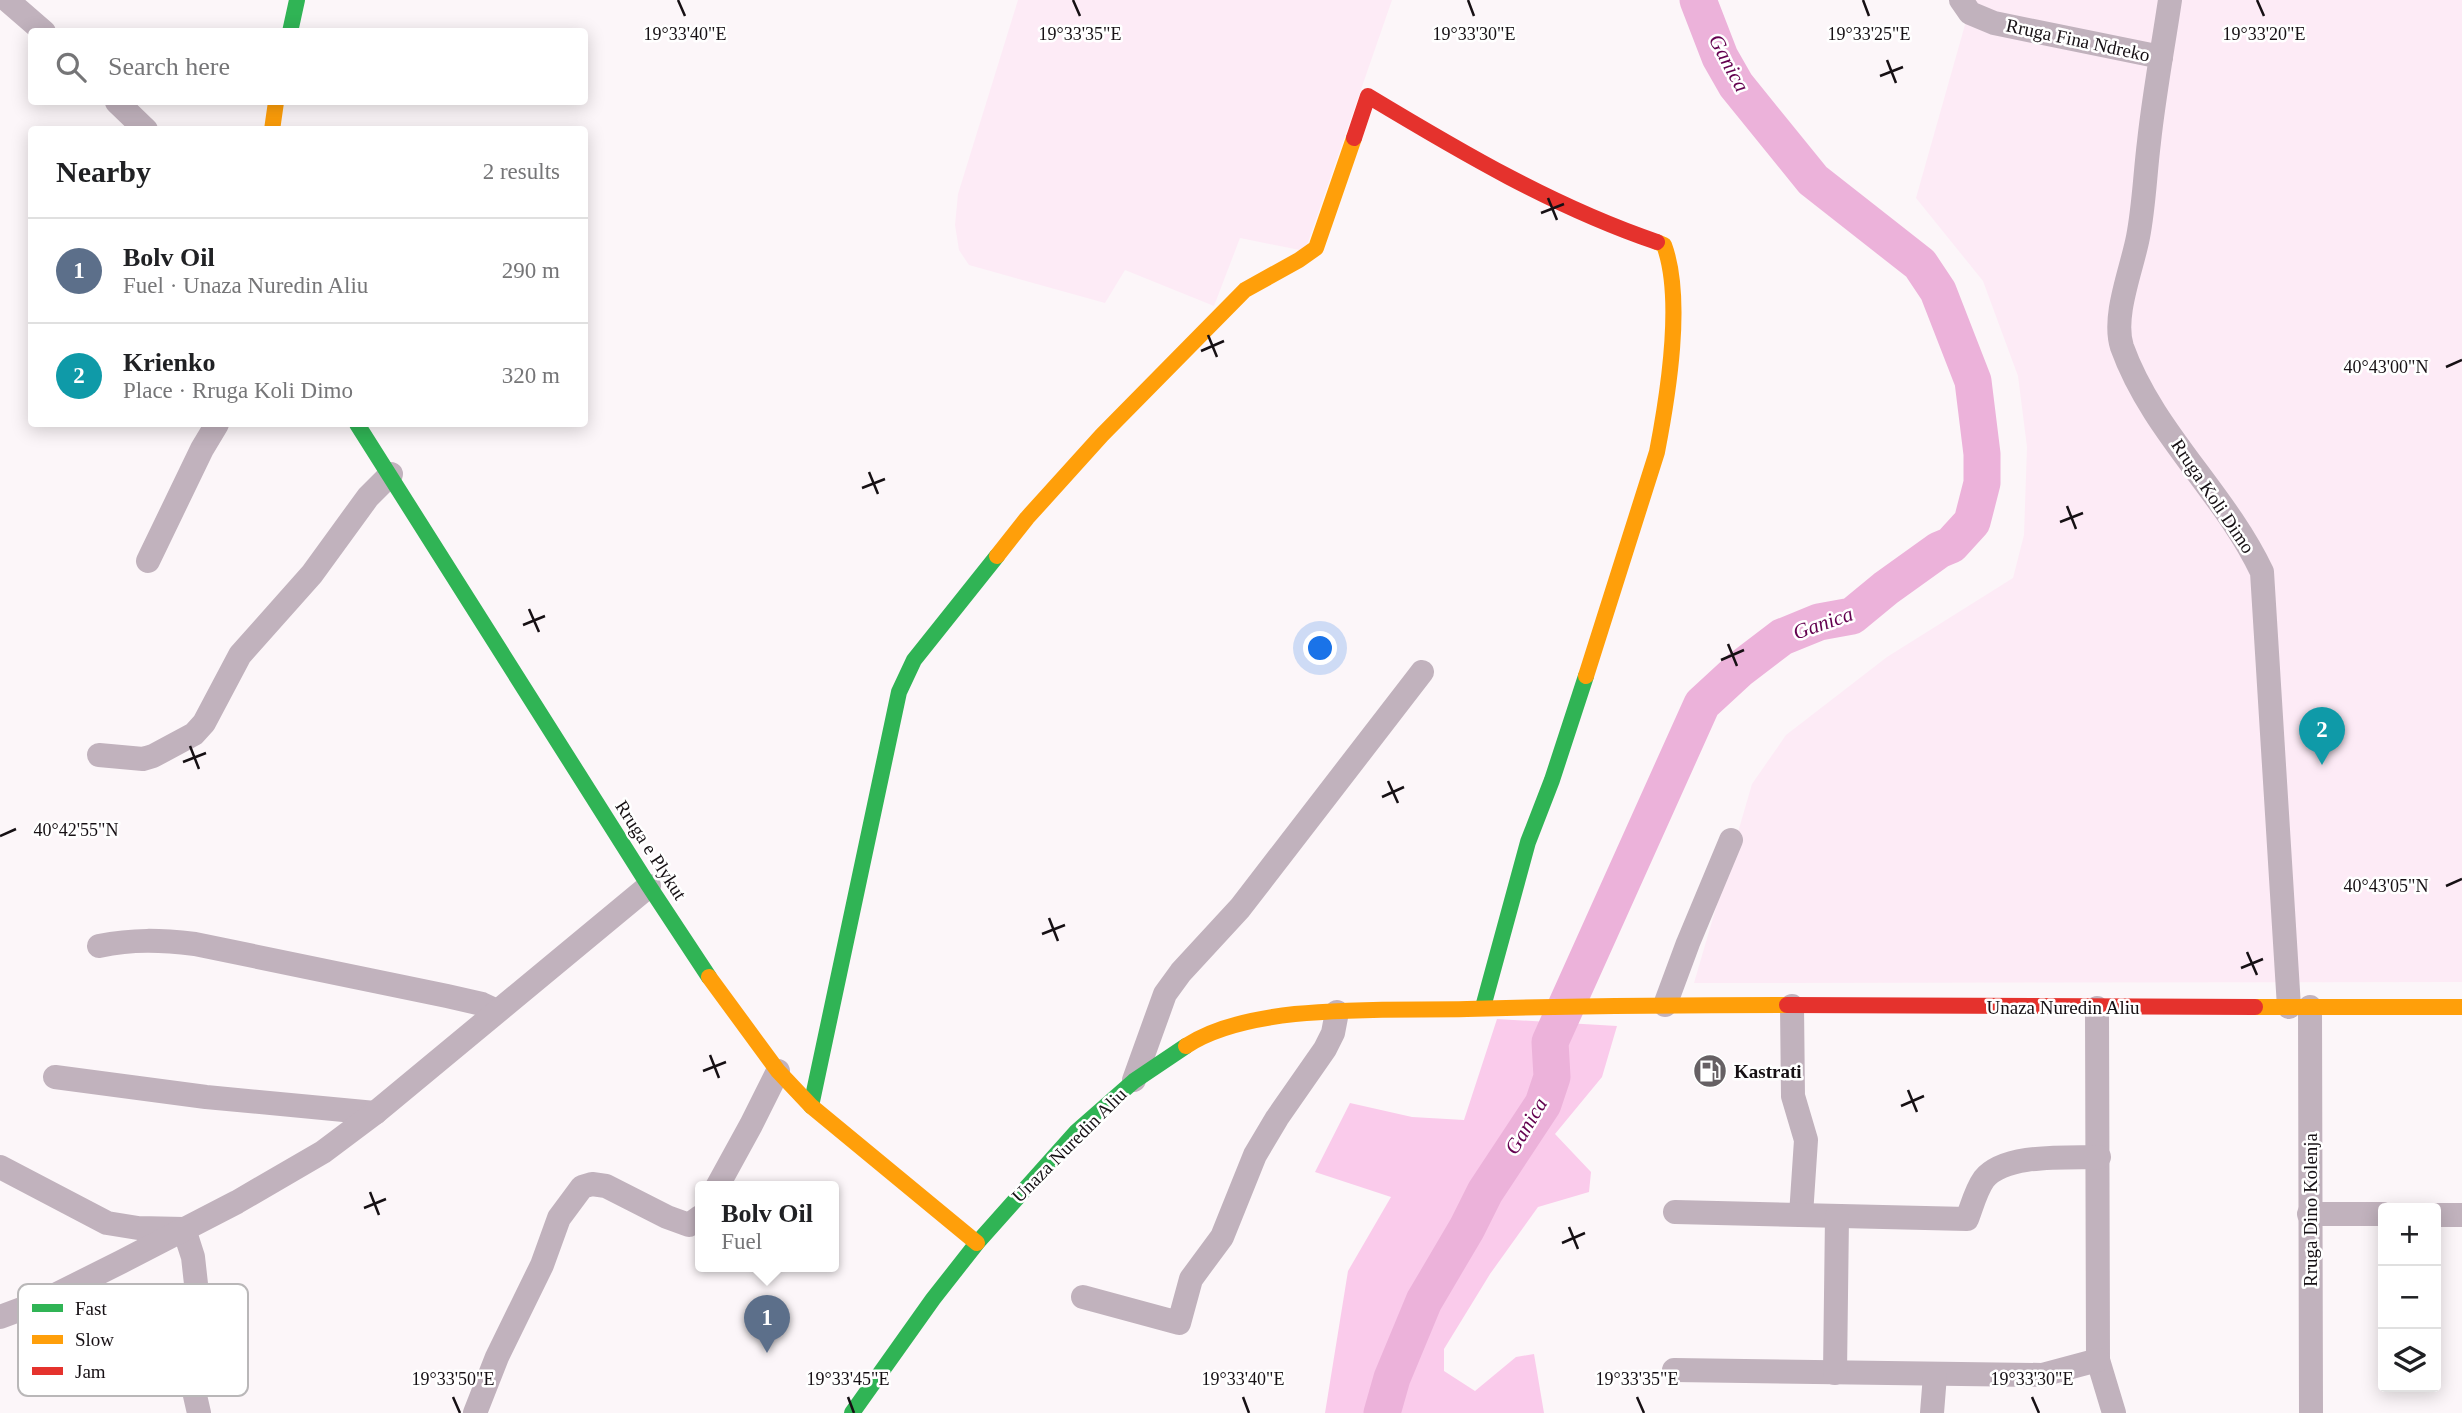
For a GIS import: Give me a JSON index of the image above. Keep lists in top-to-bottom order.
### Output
{
  "streets": {
    "street": [
      "Rruga Fina Ndreko",
      "Rruga Koli Dimo",
      "Rruga e Plykut",
      "Unaza Nuredin Aliu",
      "Rruga Dino Kolenja"
    ]
  },
  "crossings": [
    ["Rruga Fina Ndreko", "Rruga Koli Dimo"],
    ["Rruga Koli Dimo", "Unaza Nuredin Aliu"],
    ["Rruga Koli Dimo", "Rruga Dino Kolenja"],
    ["Rruga e Plykut", "Unaza Nuredin Aliu"],
    ["Unaza Nuredin Aliu", "Rruga Dino Kolenja"]
  ],
  "water": ["Ganica"],
  "places": {
    "fuel station": ["Kastrati"]
  },
  "legend": ["Fast", "Slow", "Jam"],
  "page": {
    "search": "Search here",
    "heading": ["Nearby", "2 results"],
    "list": [
      {
        "mark": "1",
        "name": "Bolv Oil",
        "note": "Fuel · Unaza Nuredin Aliu",
        "value": "290 m"
      },
      {
        "mark": "2",
        "name": "Krienko",
        "note": "Place · Rruga Koli Dimo",
        "value": "320 m"
      }
    ],
    "pins": ["2", "1"],
    "popup": ["Bolv Oil", "Fuel"],
    "map_buttons": ["+", "−"]
  },
  "coordinates": [
    "19°33'25\"E",
    "19°33'20\"E",
    "19°33'40\"E",
    "19°33'35\"E",
    "19°33'30\"E",
    "40°43'00\"N",
    "40°42'55\"N",
    "40°43'05\"N",
    "19°33'50\"E",
    "19°33'45\"E"
  ]
}
